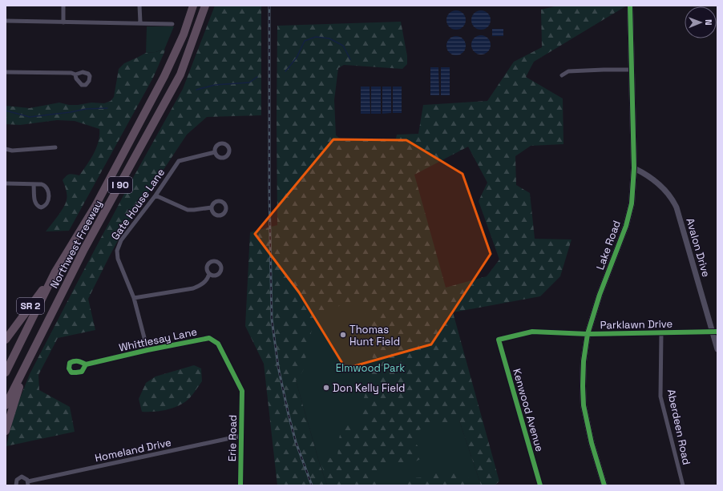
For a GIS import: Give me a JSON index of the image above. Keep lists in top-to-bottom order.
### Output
{
  "streets": {
    "highway": ["I 90", "Northwest Freeway", "SR 2"],
    "main road": ["Lake Road"],
    "street": [
      "Gate House Lane",
      "Avalon Drive",
      "Parklawn Drive",
      "Whittlesay Lane",
      "Kenwood Avenue",
      "Aberdeen Road",
      "Erie Road",
      "Homeland Drive"
    ]
  },
  "crossings": [
    ["Gate House Lane", "Whittlesay Lane"],
    ["Northwest Freeway", "SR 2"],
    ["Lake Road", "Avalon Drive"],
    ["Lake Road", "Parklawn Drive"],
    ["Avalon Drive", "Parklawn Drive"],
    ["Parklawn Drive", "Kenwood Avenue"],
    ["Parklawn Drive", "Aberdeen Road"],
    ["Whittlesay Lane", "Erie Road"],
    ["Erie Road", "Homeland Drive"]
  ],
  "parks": ["Elmwood Park"],
  "places": ["Thomas Hunt Field", "Don Kelly Field"],
  "north": "right"
}
